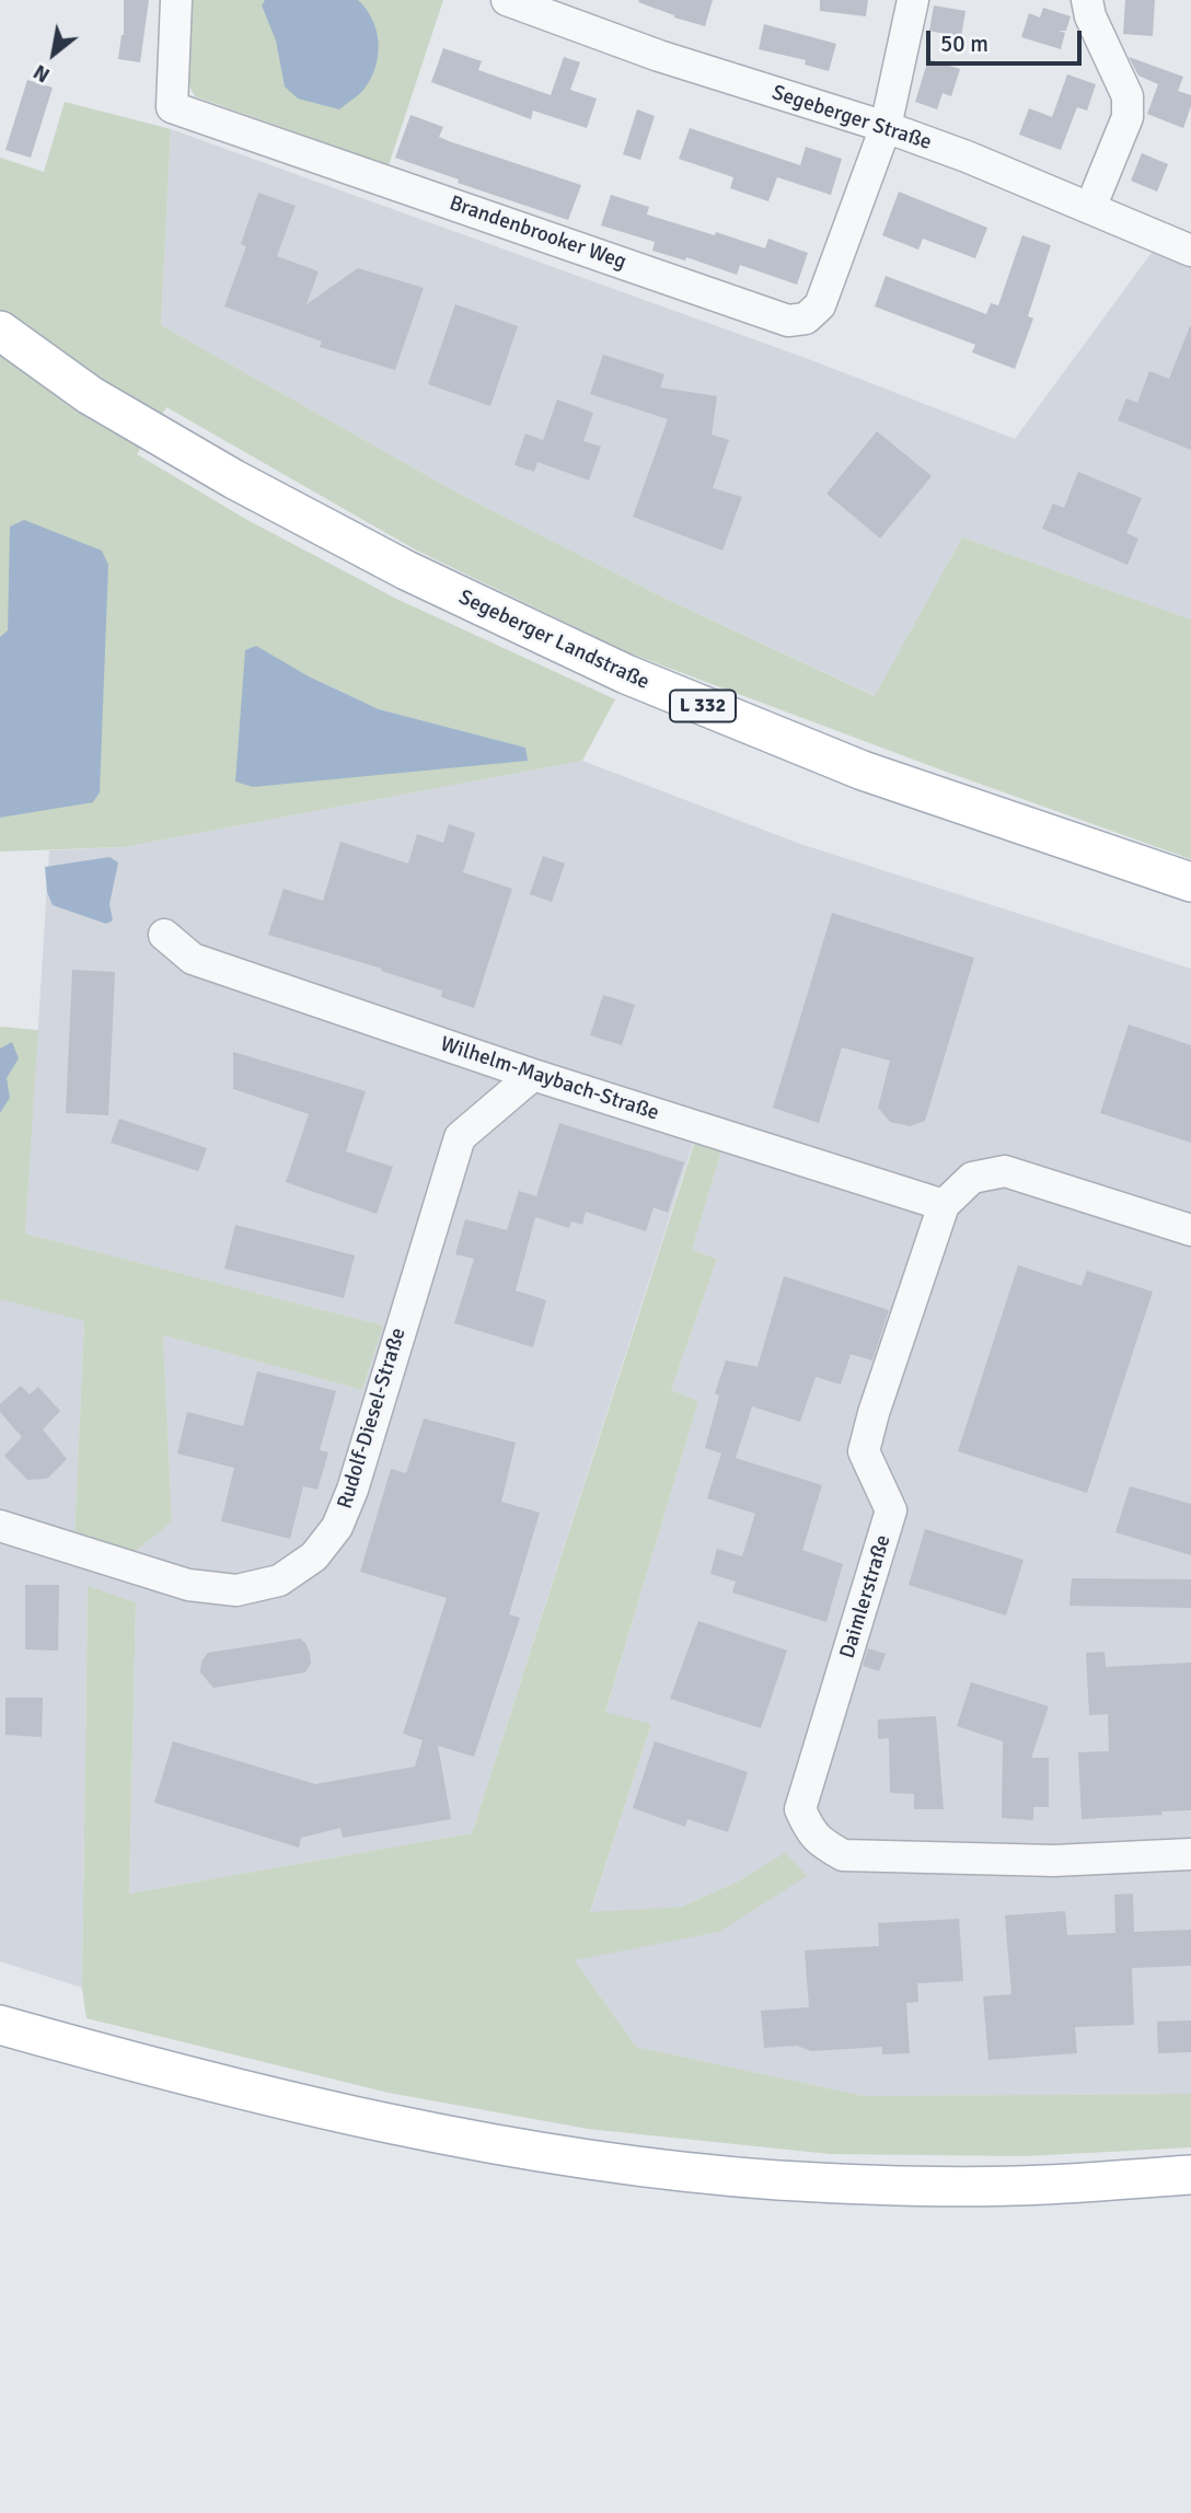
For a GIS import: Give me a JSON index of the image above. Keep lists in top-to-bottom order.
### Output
{
  "streets": {
    "main road": ["Segeberger Landstraße", "L 332"],
    "street": [
      "Segeberger Straße",
      "Brandenbrooker Weg",
      "Wilhelm-Maybach-Straße",
      "Rudolf-Diesel-Straße",
      "Daimlerstraße"
    ]
  },
  "crossings": [
    ["Segeberger Straße", "Brandenbrooker Weg"],
    ["Wilhelm-Maybach-Straße", "Rudolf-Diesel-Straße"],
    ["Wilhelm-Maybach-Straße", "Daimlerstraße"]
  ],
  "scale_bar": "50 m",
  "north": "bottom left"
}
